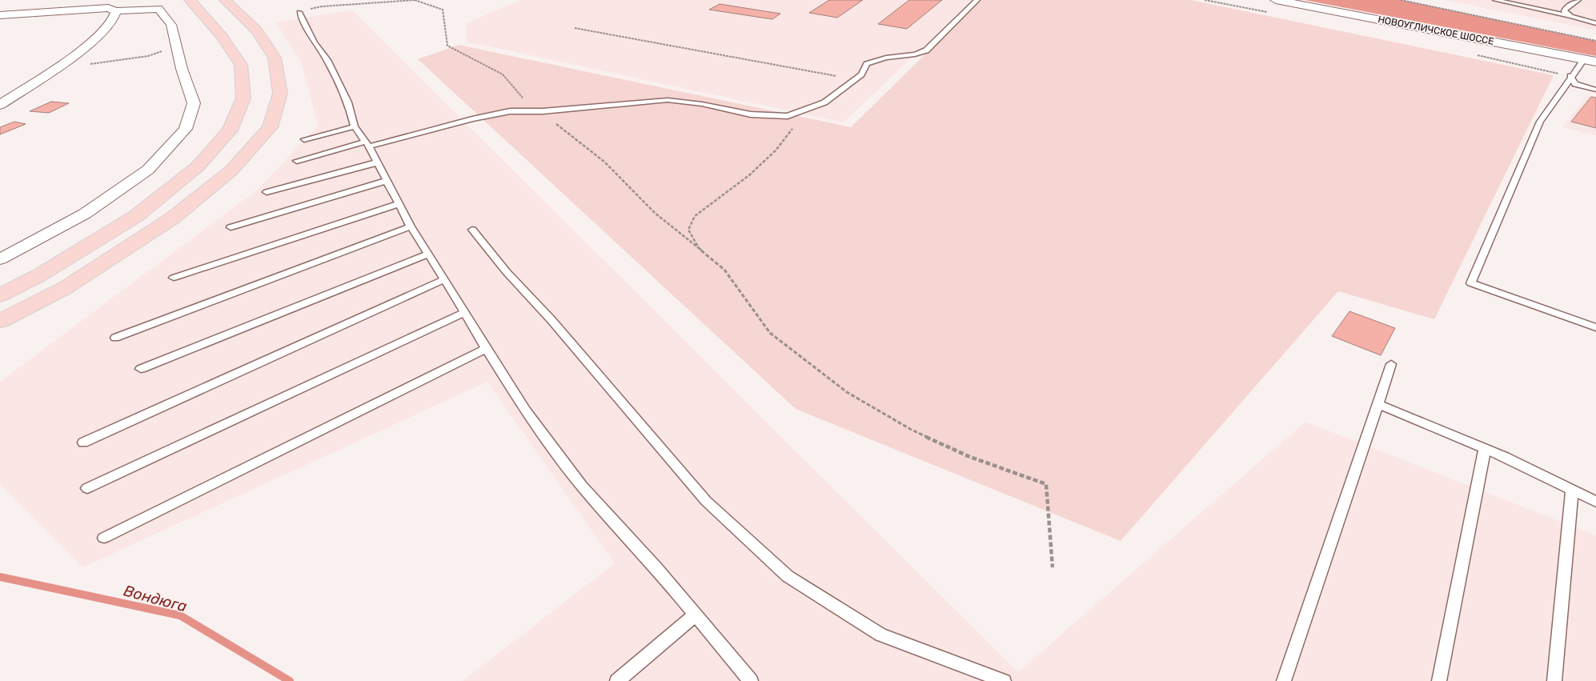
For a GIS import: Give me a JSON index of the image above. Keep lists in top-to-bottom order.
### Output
{
  "streets": {
    "main road": ["НОВОУГЛИЧСКОЕ ШОССЕ"]
  },
  "water": ["Вондюга"]
}
